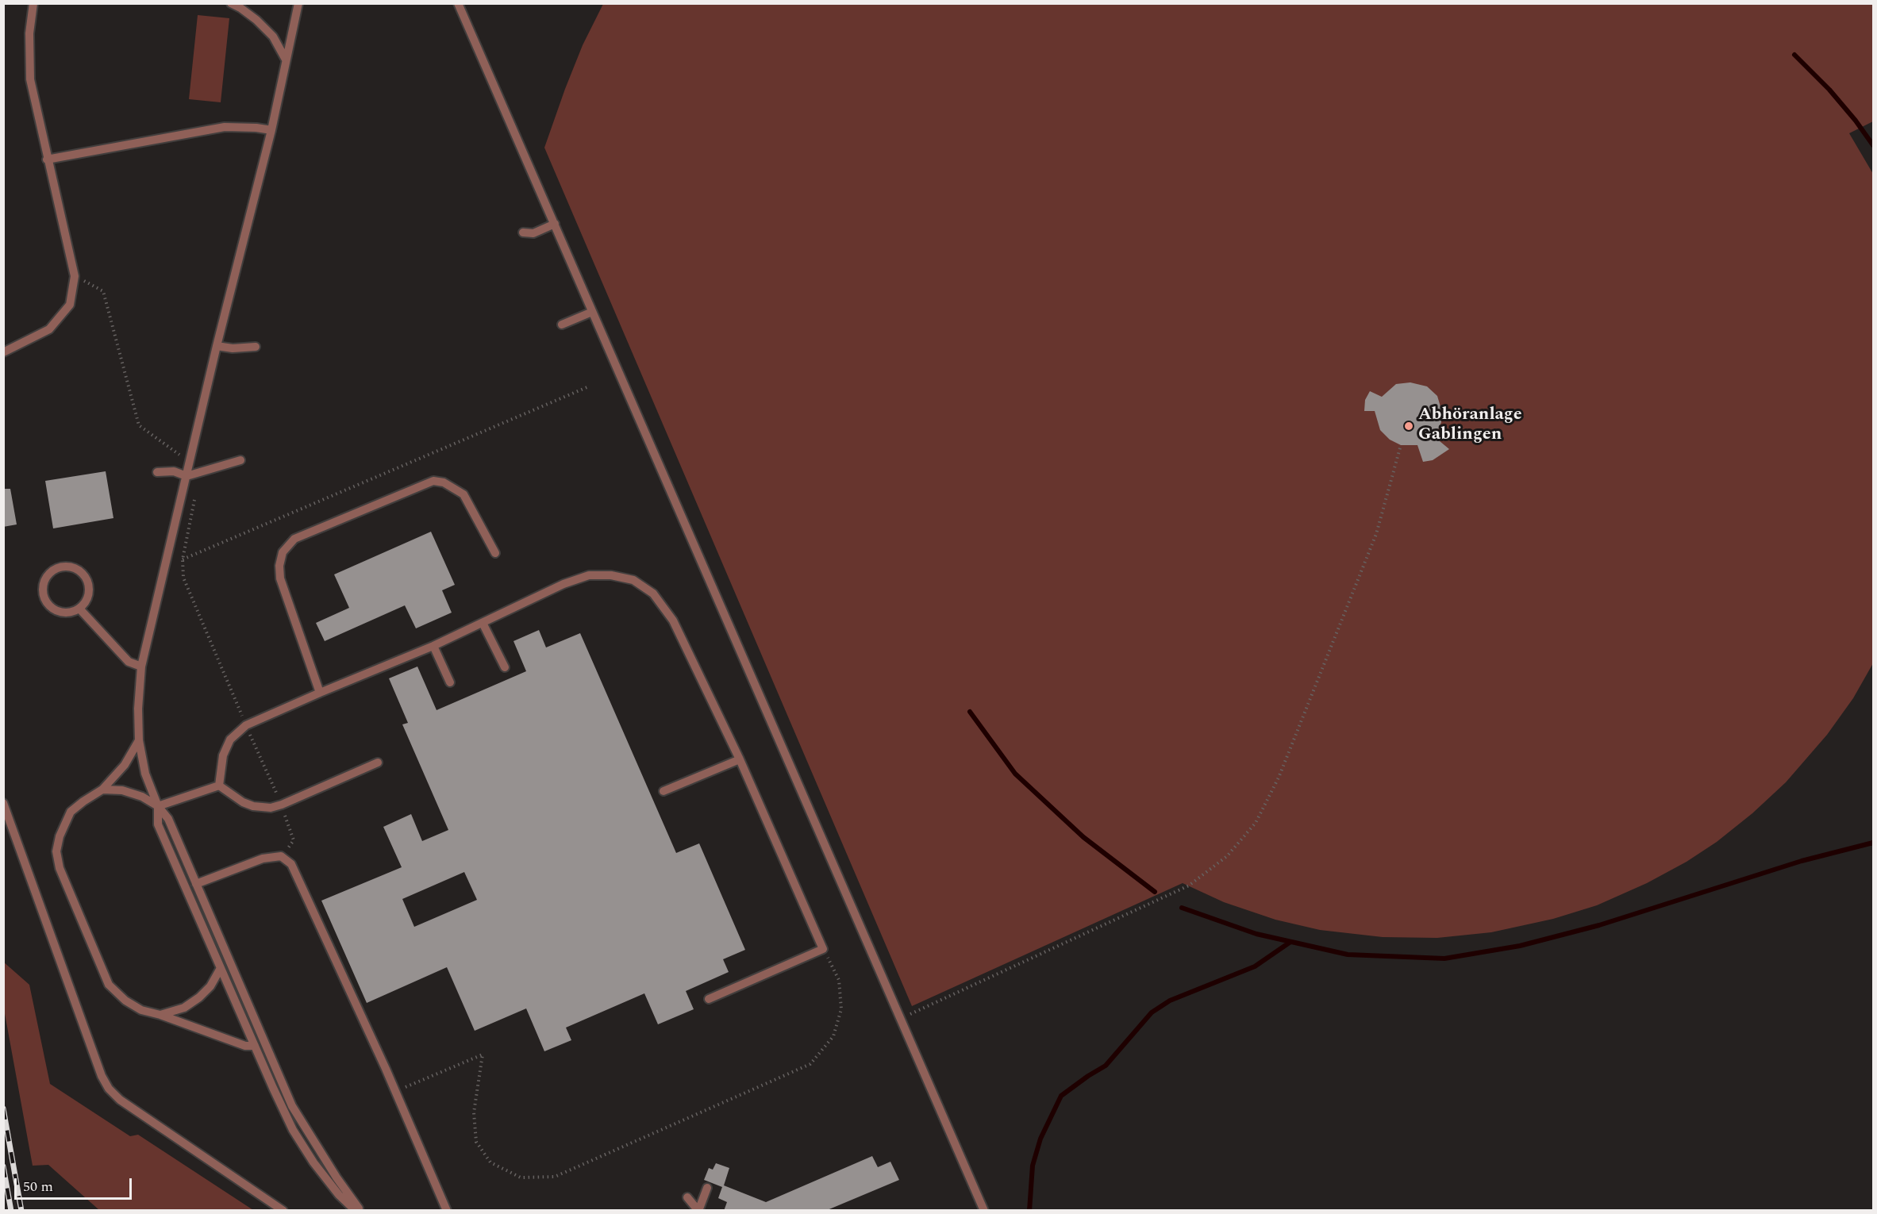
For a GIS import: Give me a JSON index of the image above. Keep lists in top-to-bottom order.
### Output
{
  "places": ["Abhöranlage Gablingen"],
  "scale_bar": "50 m"
}
